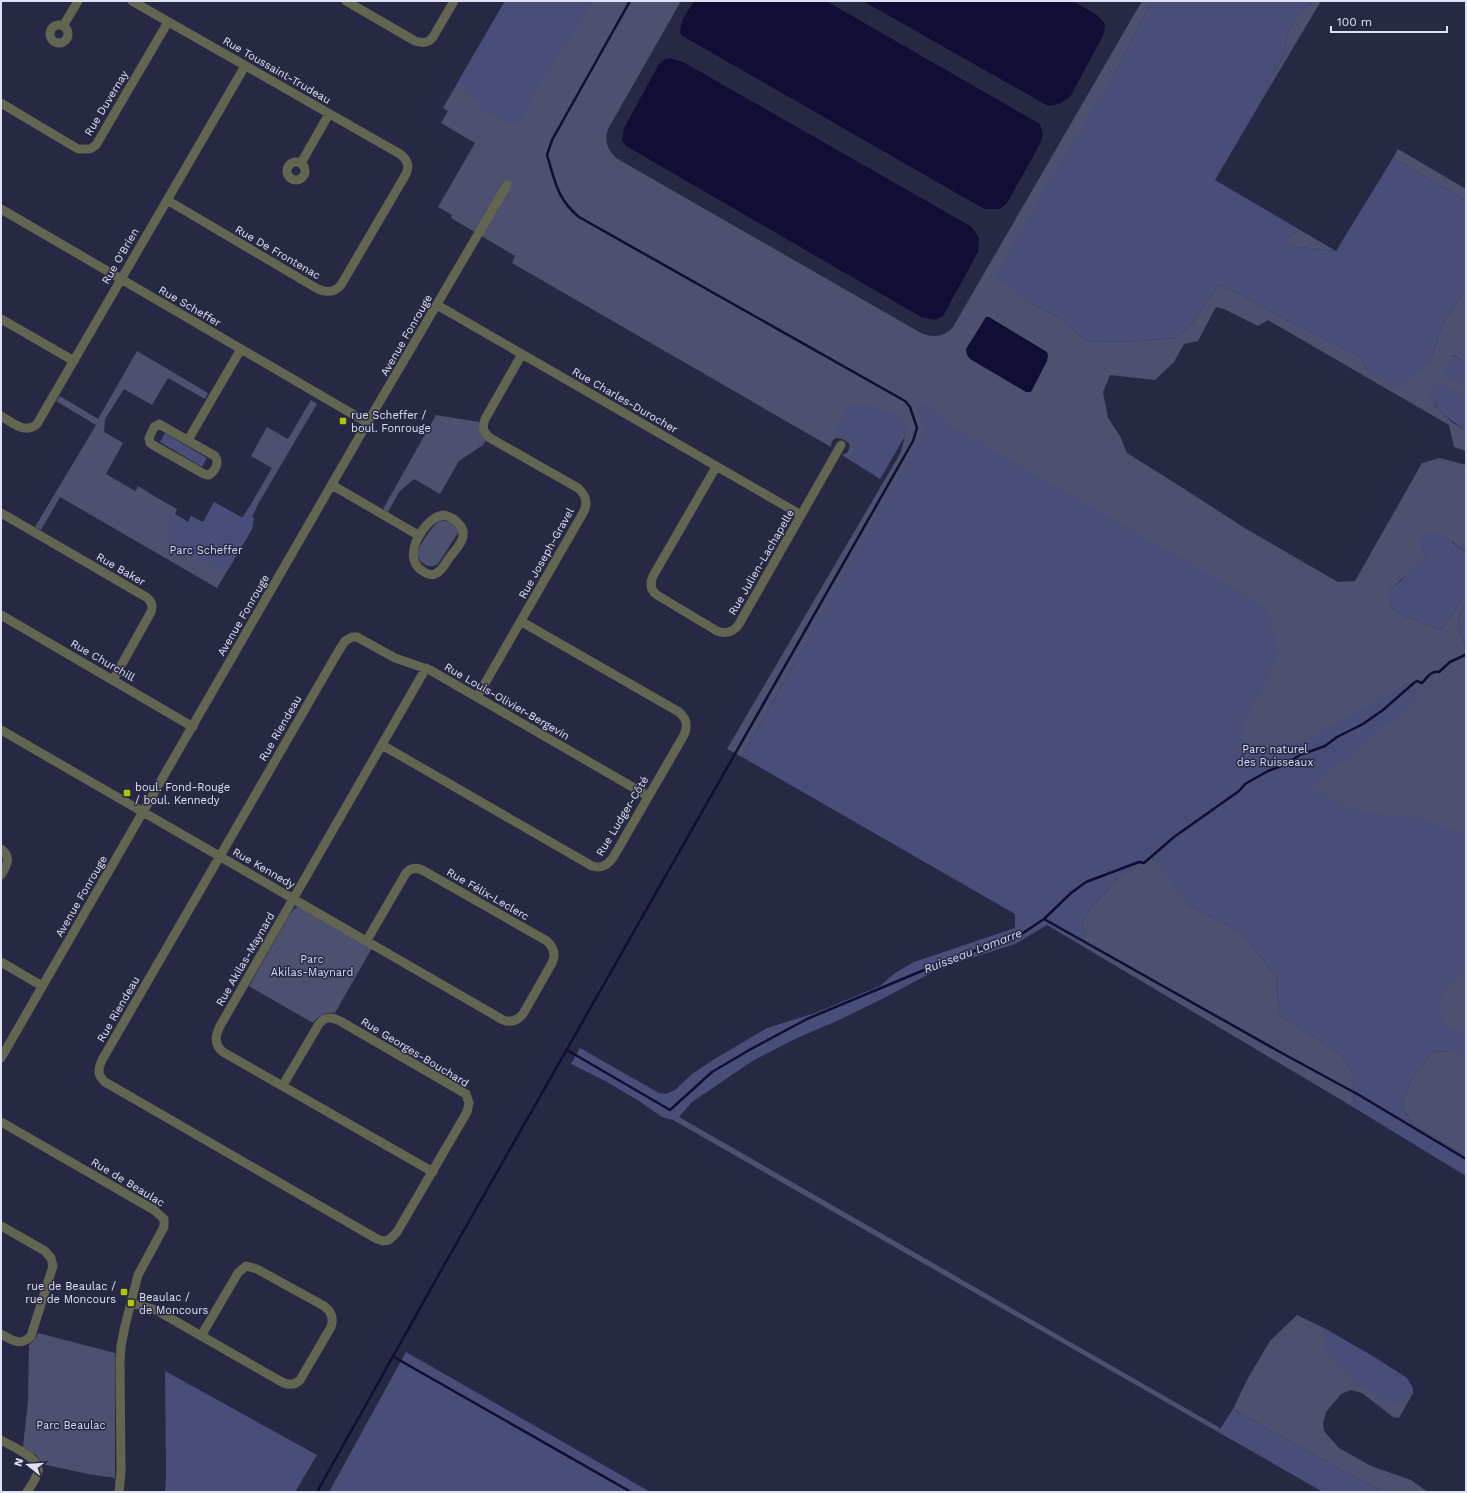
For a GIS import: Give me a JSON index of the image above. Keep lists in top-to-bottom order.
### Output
{
  "streets": {
    "street": [
      "Rue Toussaint-Trudeau",
      "Rue Duvernay",
      "Rue De Frontenac",
      "Rue O'Brien",
      "Rue Scheffer",
      "Avenue Fonrouge",
      "Rue Charles-Durocher",
      "Rue Joseph-Gravel",
      "Rue Julien-Lachapelle",
      "Rue Baker",
      "Rue Churchill",
      "Rue Louis-Olivier-Bergevin",
      "Rue Riendeau",
      "Rue Ludger-Côté",
      "Rue Kennedy",
      "Rue Félix-Leclerc",
      "Rue Akilas-Maynard",
      "Rue Georges-Bouchard",
      "Rue de Beaulac"
    ]
  },
  "crossings": [
    ["Rue Toussaint-Trudeau", "Rue Duvernay"],
    ["Rue Toussaint-Trudeau", "Rue De Frontenac"],
    ["Rue Toussaint-Trudeau", "Rue O'Brien"],
    ["Rue De Frontenac", "Rue O'Brien"],
    ["Rue O'Brien", "Rue Scheffer"],
    ["Rue Scheffer", "Avenue Fonrouge"],
    ["Avenue Fonrouge", "Rue Charles-Durocher"],
    ["Avenue Fonrouge", "Rue Churchill"],
    ["Avenue Fonrouge", "Rue Kennedy"],
    ["Rue Charles-Durocher", "Rue Joseph-Gravel"],
    ["Rue Charles-Durocher", "Rue Julien-Lachapelle"],
    ["Rue Joseph-Gravel", "Rue Louis-Olivier-Bergevin"],
    ["Rue Joseph-Gravel", "Rue Ludger-Côté"],
    ["Rue Baker", "Rue Churchill"],
    ["Rue Louis-Olivier-Bergevin", "Rue Riendeau"],
    ["Rue Louis-Olivier-Bergevin", "Rue Ludger-Côté"],
    ["Rue Louis-Olivier-Bergevin", "Rue Akilas-Maynard"],
    ["Rue Riendeau", "Rue Kennedy"],
    ["Rue Riendeau", "Rue Georges-Bouchard"],
    ["Rue Ludger-Côté", "Rue Akilas-Maynard"],
    ["Rue Kennedy", "Rue Félix-Leclerc"],
    ["Rue Kennedy", "Rue Akilas-Maynard"],
    ["Rue Akilas-Maynard", "Rue Georges-Bouchard"]
  ],
  "water": ["Ruisseau Lamarre"],
  "parks": [
    "Parc Scheffer",
    "Parc naturel des Ruisseaux",
    "Parc Akilas-Maynard",
    "Parc Beaulac"
  ],
  "places": {
    "transit": [
      "rue Scheffer / boul. Fonrouge",
      "boul. Fond-Rouge / boul. Kennedy",
      "rue de Beaulac / rue de Moncours",
      "Beaulac / de Moncours"
    ]
  },
  "scale_bar": "100 m",
  "north": "left"
}
